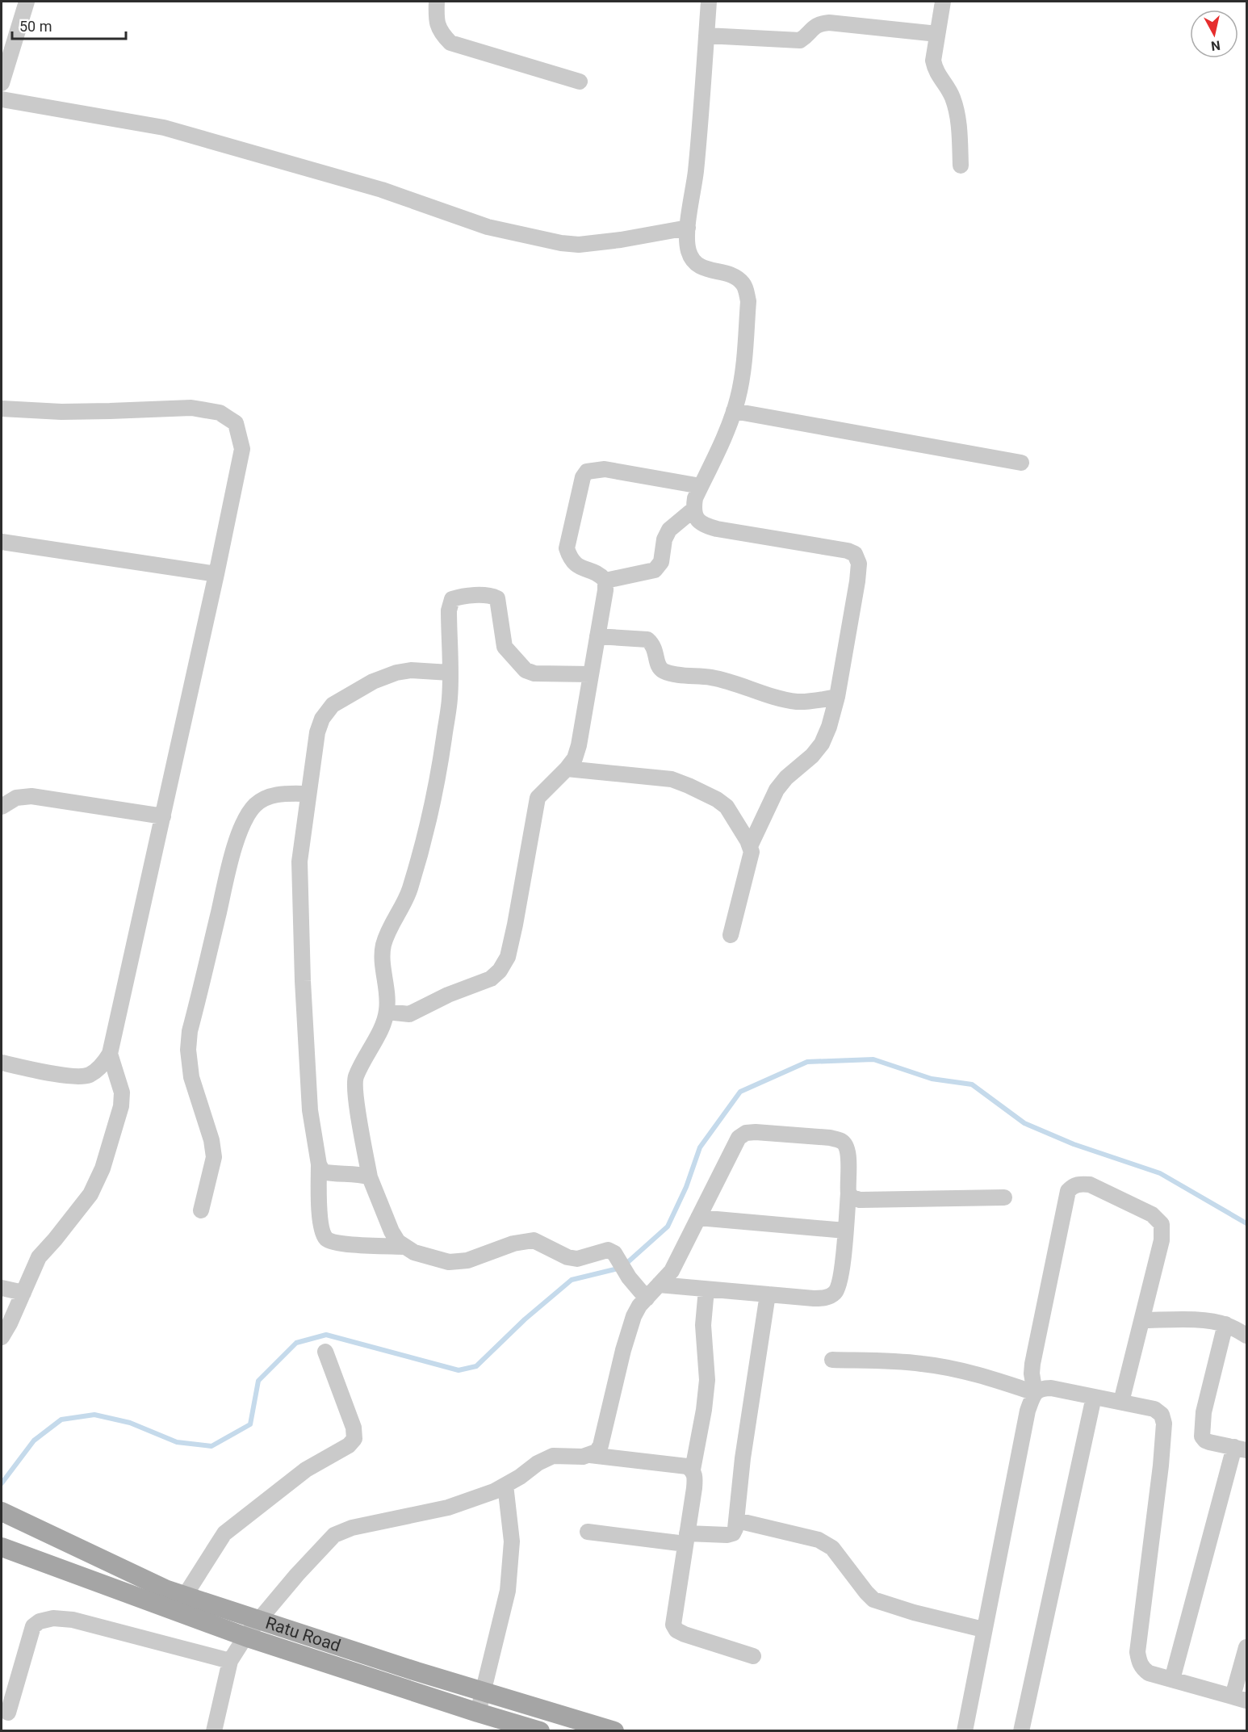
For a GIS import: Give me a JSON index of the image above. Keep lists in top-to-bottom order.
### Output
{
  "streets": {
    "main road": ["Ratu Road"]
  },
  "scale_bar": "50 m",
  "north": "bottom"
}
